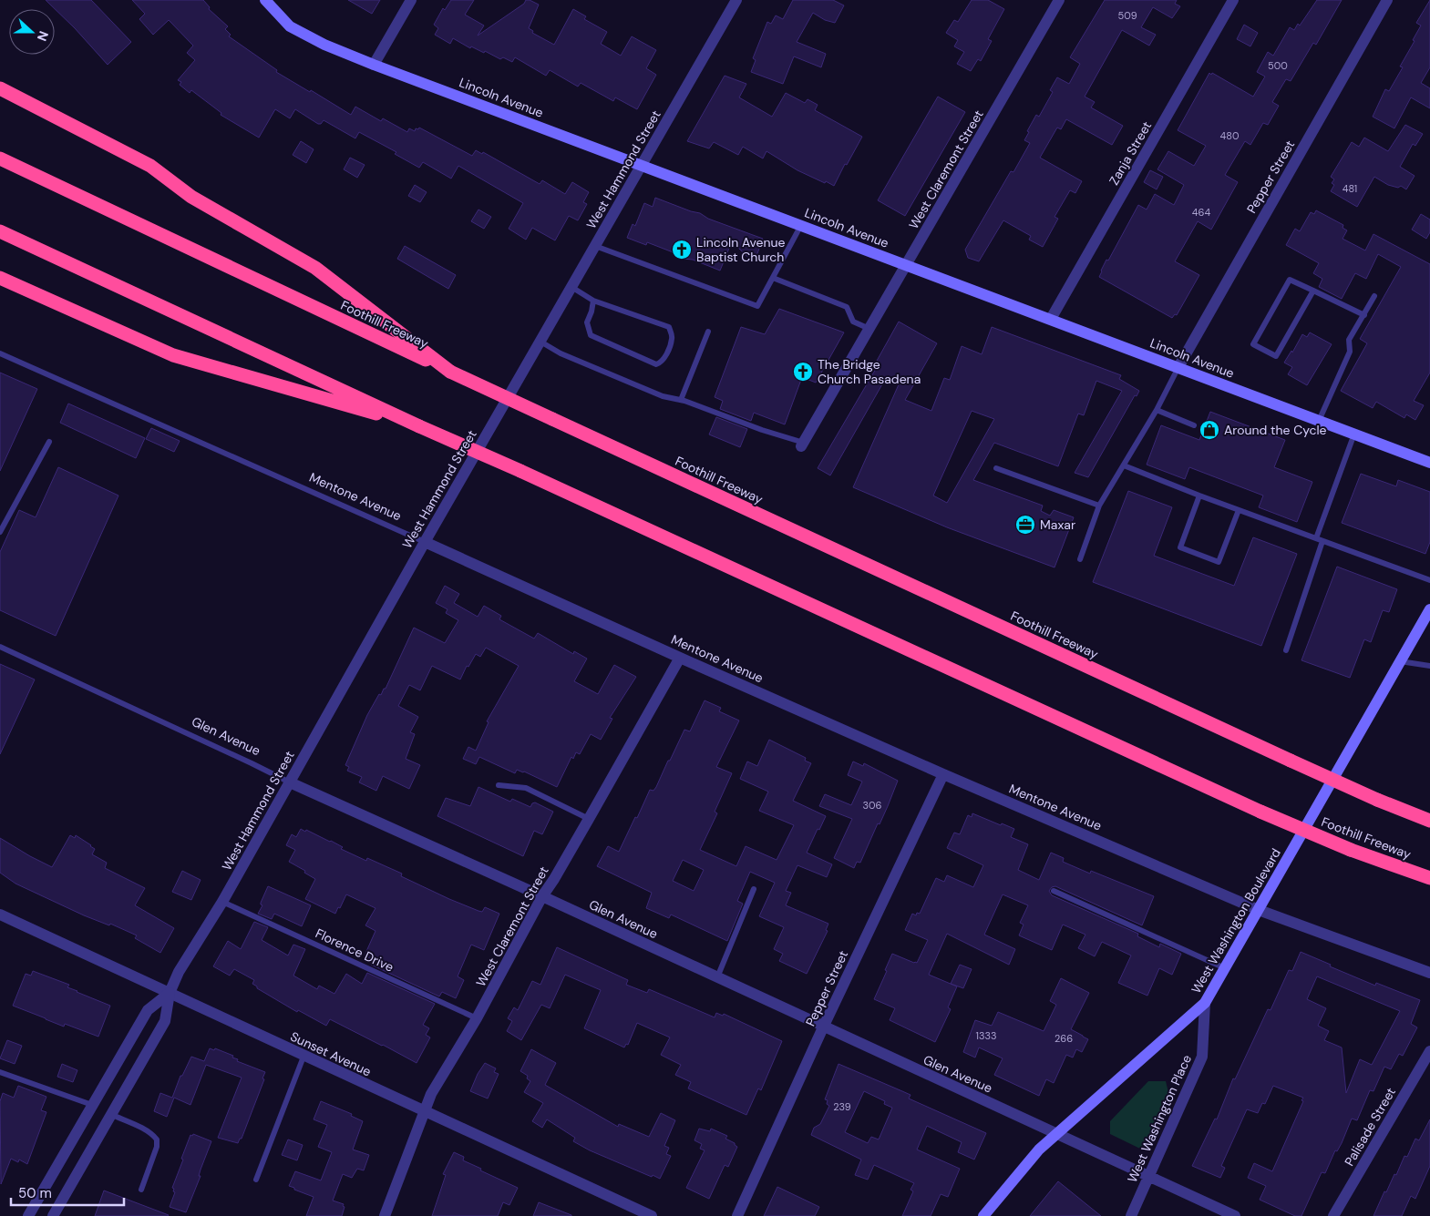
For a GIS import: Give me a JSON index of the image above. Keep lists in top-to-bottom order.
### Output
{
  "streets": {
    "highway": ["Foothill Freeway"],
    "main road": ["Lincoln Avenue", "West Washington Boulevard"],
    "street": [
      "Zanja Street",
      "West Hammond Street",
      "West Claremont Street",
      "Pepper Street",
      "Mentone Avenue",
      "Glen Avenue",
      "Sunset Avenue",
      "West Washington Place",
      "Palisade Street"
    ],
    "lane": ["Florence Drive"]
  },
  "crossings": [
    ["Lincoln Avenue", "Zanja Street"],
    ["Lincoln Avenue", "West Hammond Street"],
    ["Lincoln Avenue", "West Claremont Street"],
    ["Lincoln Avenue", "Pepper Street"],
    ["West Hammond Street", "Mentone Avenue"],
    ["West Hammond Street", "Glen Avenue"],
    ["West Hammond Street", "Florence Drive"],
    ["West Hammond Street", "Sunset Avenue"],
    ["West Claremont Street", "Mentone Avenue"],
    ["West Claremont Street", "Glen Avenue"],
    ["West Claremont Street", "Florence Drive"],
    ["West Claremont Street", "Sunset Avenue"],
    ["Pepper Street", "Mentone Avenue"],
    ["Pepper Street", "Glen Avenue"],
    ["Mentone Avenue", "West Washington Boulevard"],
    ["Glen Avenue", "West Washington Boulevard"],
    ["Glen Avenue", "West Washington Place"],
    ["West Washington Boulevard", "West Washington Place"]
  ],
  "places": {
    "church": ["Lincoln Avenue Baptist Church", "The Bridge Church Pasadena"],
    "shop": ["Around the Cycle"],
    "office": ["Maxar"]
  },
  "house_numbers": [
    "509",
    "500",
    "480",
    "481",
    "464",
    "306",
    "1333",
    "266",
    "239"
  ],
  "scale_bar": "50 m",
  "north": "right"
}
